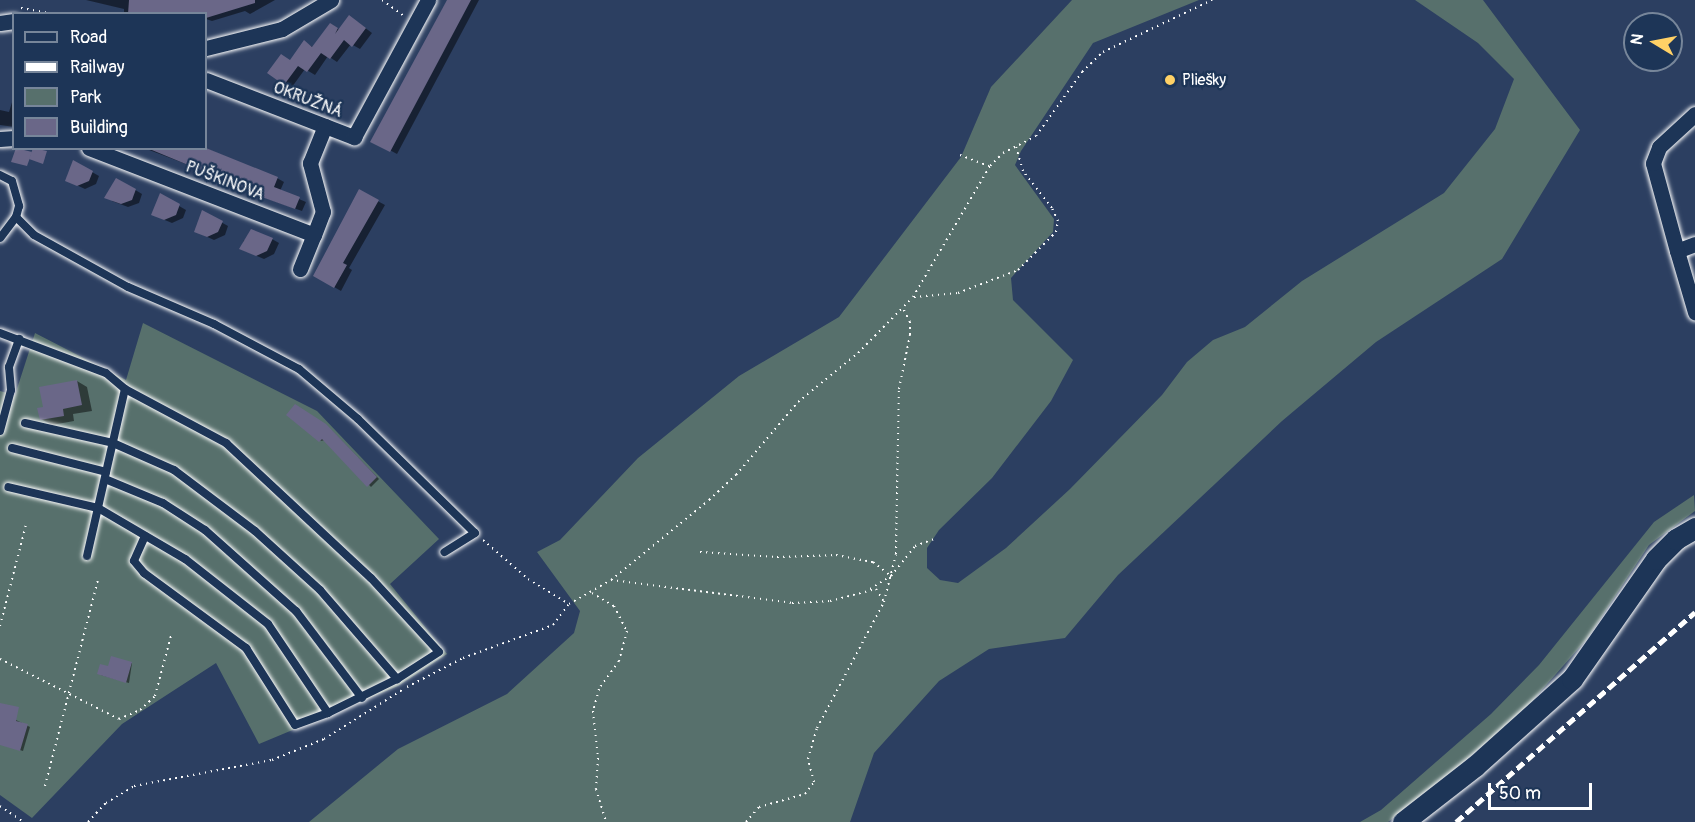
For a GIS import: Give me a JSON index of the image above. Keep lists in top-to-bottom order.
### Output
{
  "streets": {
    "street": ["OKRUŽNÁ", "PUŠKINOVA"]
  },
  "places": ["Pliešky"],
  "legend": [
    "Road",
    "Railway",
    "Park",
    "Building"
  ],
  "scale_bar": "50 m",
  "north": "left"
}
